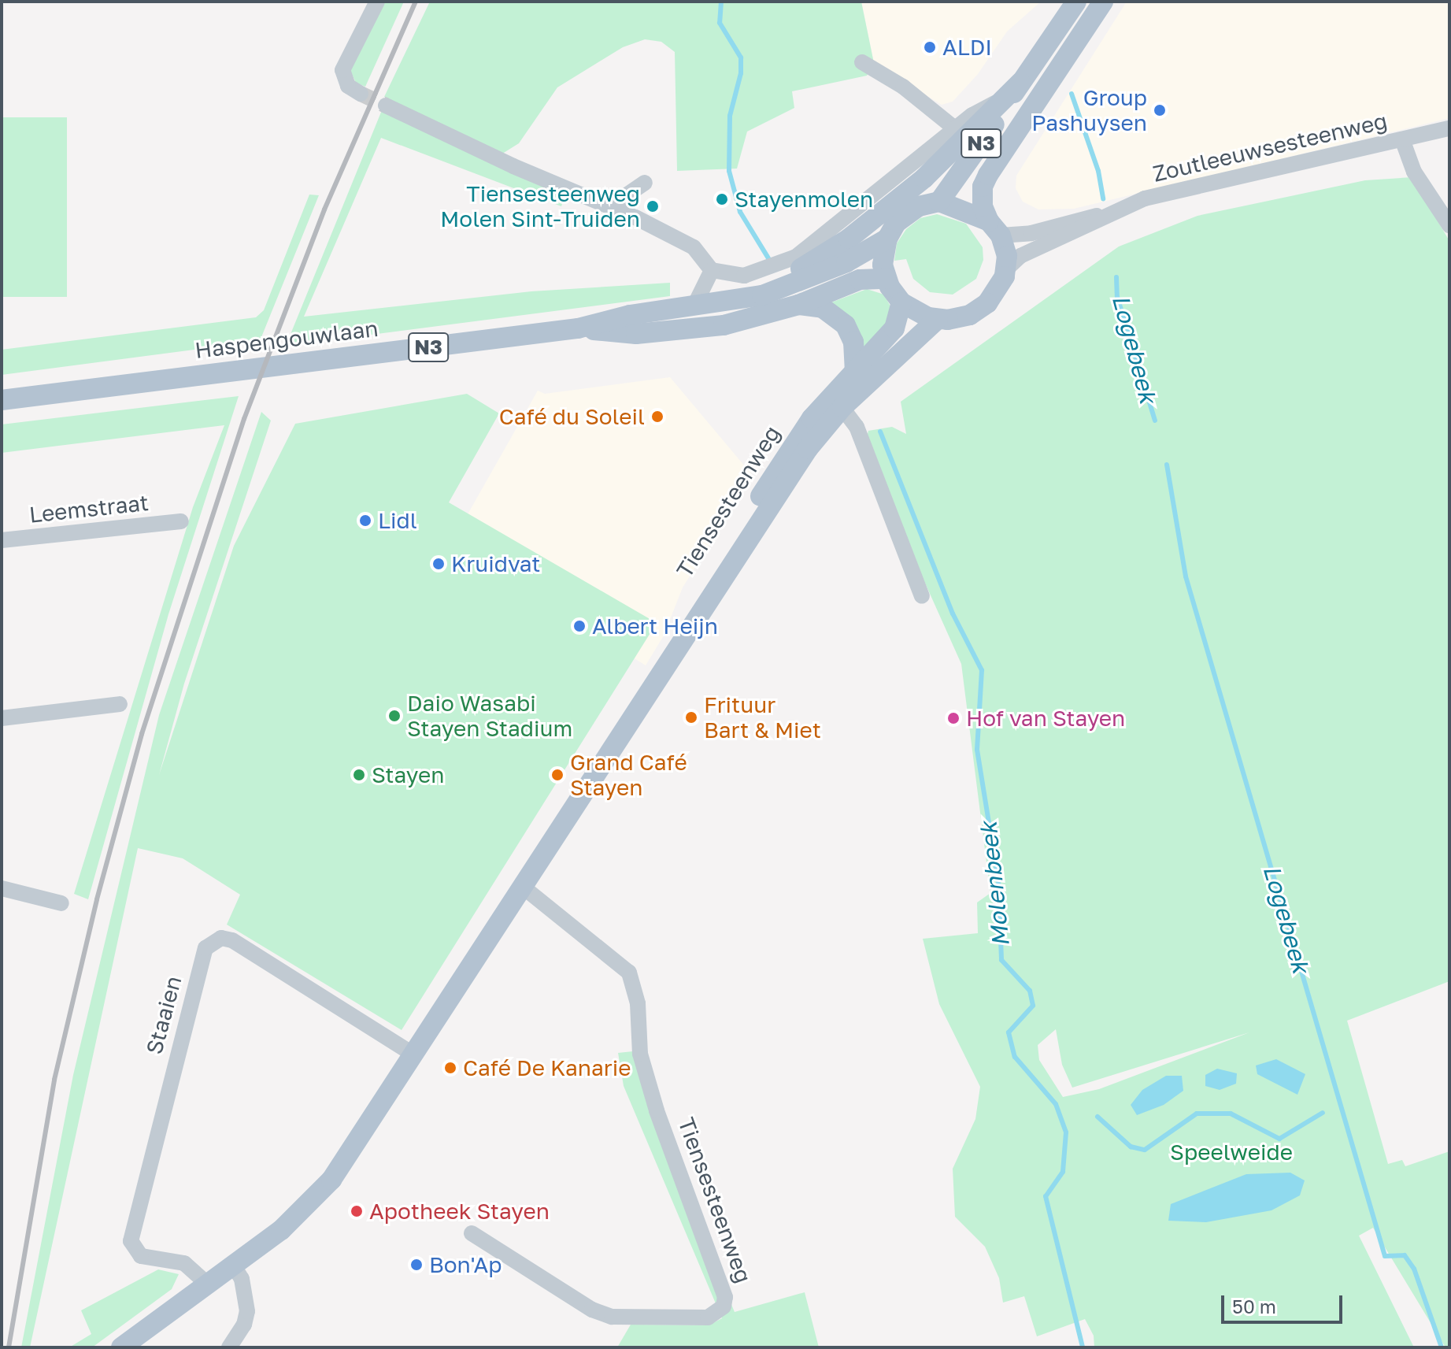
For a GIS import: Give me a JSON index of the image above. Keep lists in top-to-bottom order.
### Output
{
  "streets": {
    "main road": ["N3", "Haspengouwlaan", "Tiensesteenweg"],
    "street": ["Zoutleeuwsesteenweg", "Leemstraat", "Staaien"]
  },
  "crossings": [
    ["N3", "Zoutleeuwsesteenweg"],
    ["N3", "Haspengouwlaan"],
    ["N3", "Tiensesteenweg"],
    ["Zoutleeuwsesteenweg", "Haspengouwlaan"],
    ["Zoutleeuwsesteenweg", "Tiensesteenweg"],
    ["Haspengouwlaan", "Tiensesteenweg"],
    ["Tiensesteenweg", "Staaien"]
  ],
  "water": ["Logebeek", "Molenbeek"],
  "parks": ["Speelweide"],
  "places": [
    "ALDI",
    "Group Pashuysen",
    "Stayenmolen",
    "Tiensesteenweg Molen Sint-Truiden",
    "Café du Soleil",
    "Lidl",
    "Kruidvat",
    "Albert Heijn",
    "Daio Wasabi Stayen Stadium",
    "Frituur Bart & Miet",
    "Hof van Stayen",
    "Stayen",
    "Grand Café Stayen",
    "Café De Kanarie",
    "Apotheek Stayen",
    "Bon'Ap"
  ],
  "scale_bar": "50 m"
}
